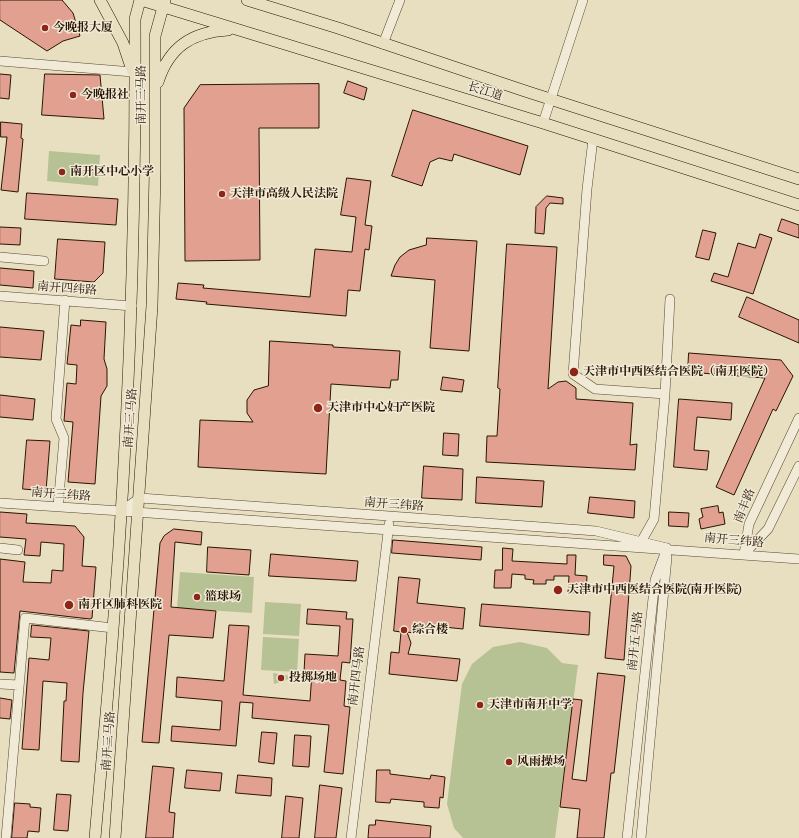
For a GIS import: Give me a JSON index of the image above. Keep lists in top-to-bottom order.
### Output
{
  "streets": {
    "main road": ["长江道", "南开三马路"],
    "street": [
      "南开四纬路",
      "南开三纬路",
      "南丰路",
      "南开五马路",
      "南开四马路"
    ]
  },
  "crossings": [
    ["长江道", "南开三马路"],
    ["南开三马路", "南开四纬路"],
    ["南开三马路", "南开三纬路"],
    ["南开三纬路", "南丰路"],
    ["南开三纬路", "南开五马路"],
    ["南开三纬路", "南开四马路"]
  ],
  "places": [
    "今晚报大厦",
    "今晚报社",
    "南开区中心小学",
    "天津市高级人民法院",
    "天津市中西医结合医院（南开医院）",
    "天津市中心妇产医院",
    "天津市中西医结合医院(南开医院)",
    "篮球场",
    "南开区肺科医院",
    "综合楼",
    "投掷场地",
    "天津市南开中学",
    "风雨操场"
  ]
}
